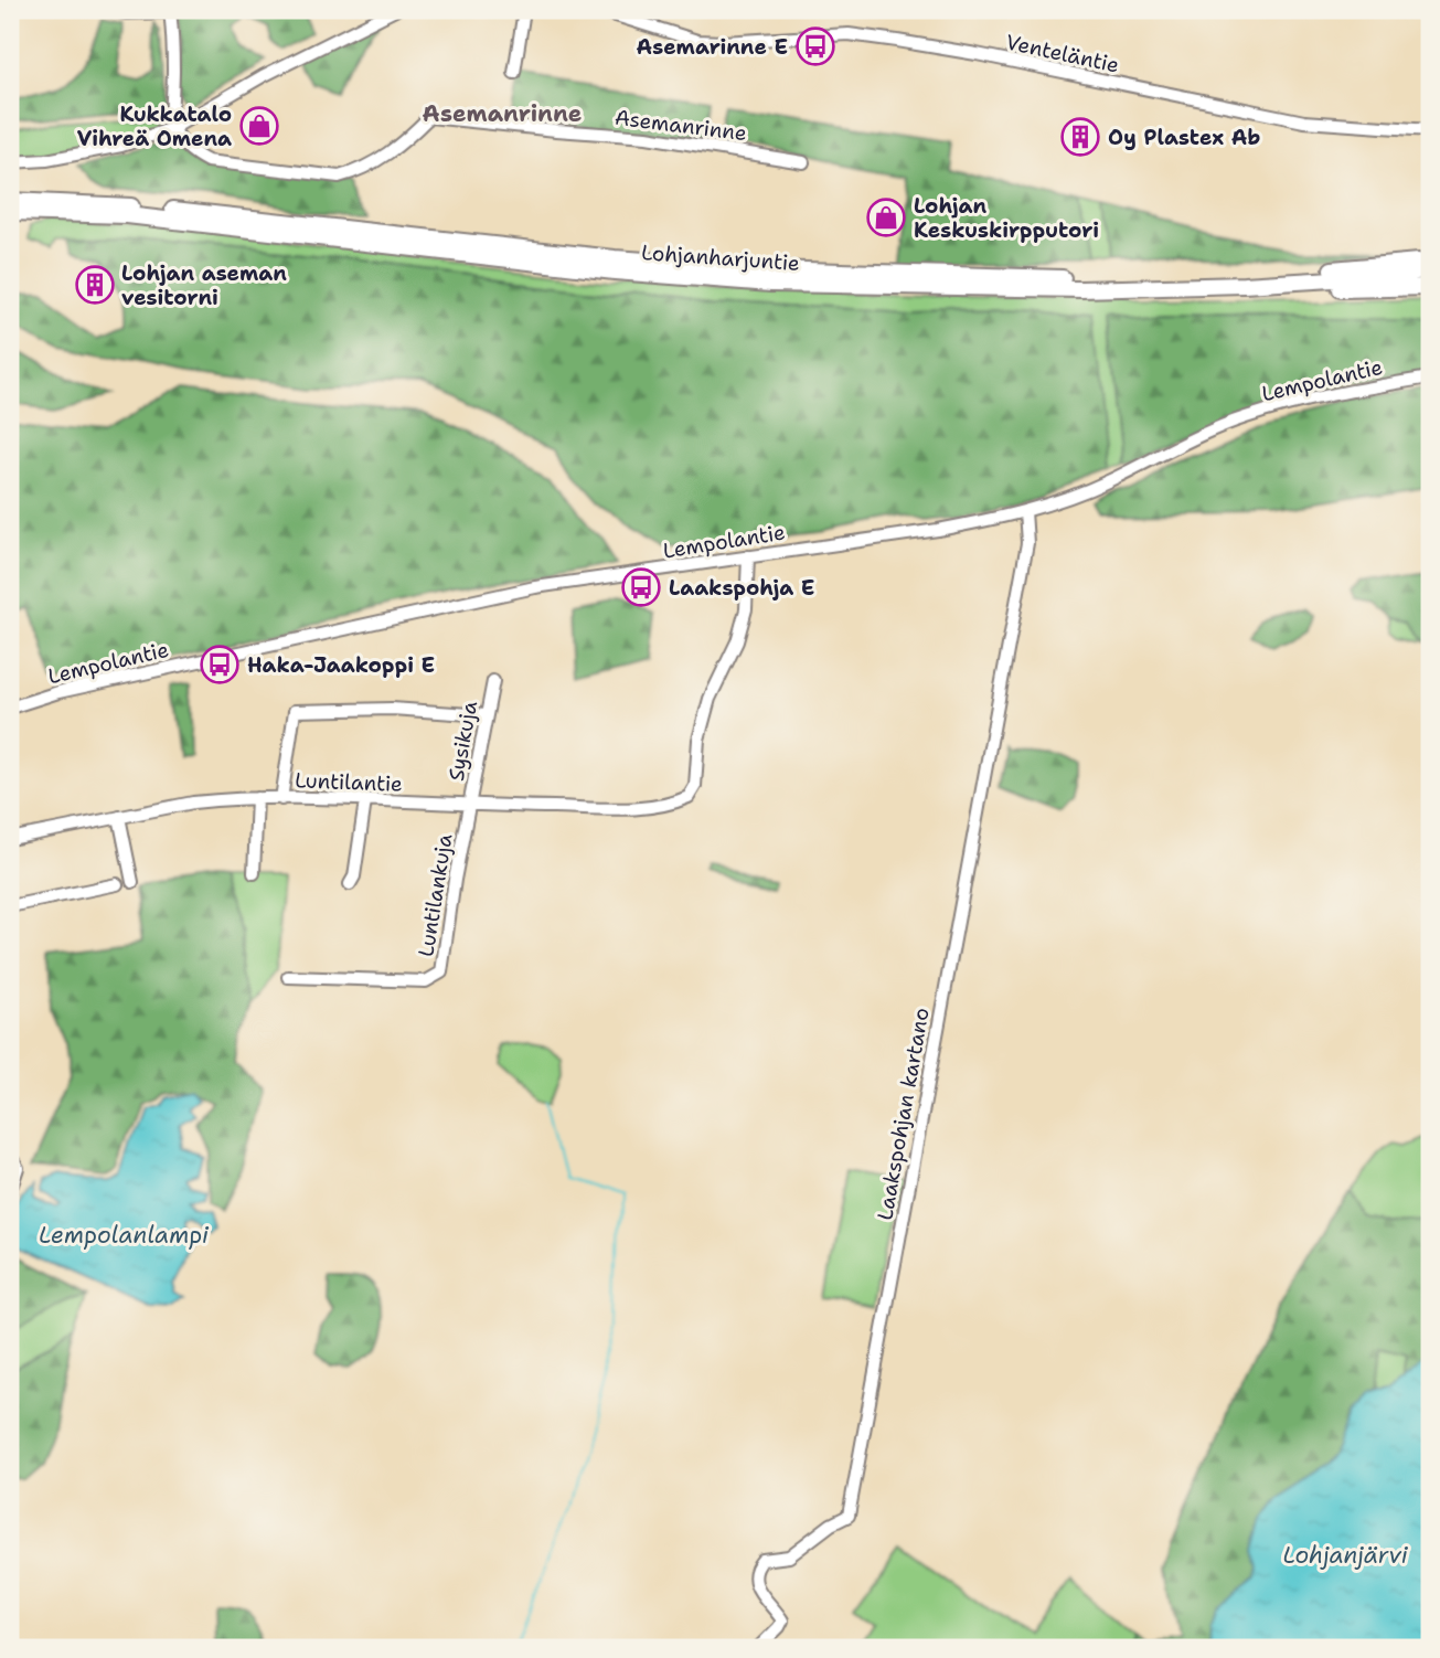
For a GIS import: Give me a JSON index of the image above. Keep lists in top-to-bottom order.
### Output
{
  "streets": {
    "highway": ["Lohjanharjuntie"],
    "street": [
      "Venteläntie",
      "Asemanrinne",
      "Lempolantie",
      "Sysikuja",
      "Luntilantie",
      "Luntilankuja",
      "Laakspohjan kartano"
    ]
  },
  "crossings": [
    ["Lempolantie", "Luntilantie"],
    ["Lempolantie", "Laakspohjan kartano"],
    ["Sysikuja", "Luntilantie"],
    ["Sysikuja", "Luntilankuja"],
    ["Luntilantie", "Luntilankuja"]
  ],
  "districts": ["Asemanrinne"],
  "water": ["Lempolanlampi", "Lohjanjärvi"],
  "places": {
    "bus stop": ["Asemarinne E", "Laakspohja E", "Haka-Jaakoppi E"],
    "shop": ["Kukkatalo Vihreä Omena", "Lohjan Keskuskirpputori"],
    "building": ["Oy Plastex Ab", "Lohjan aseman vesitorni"]
  }
}
